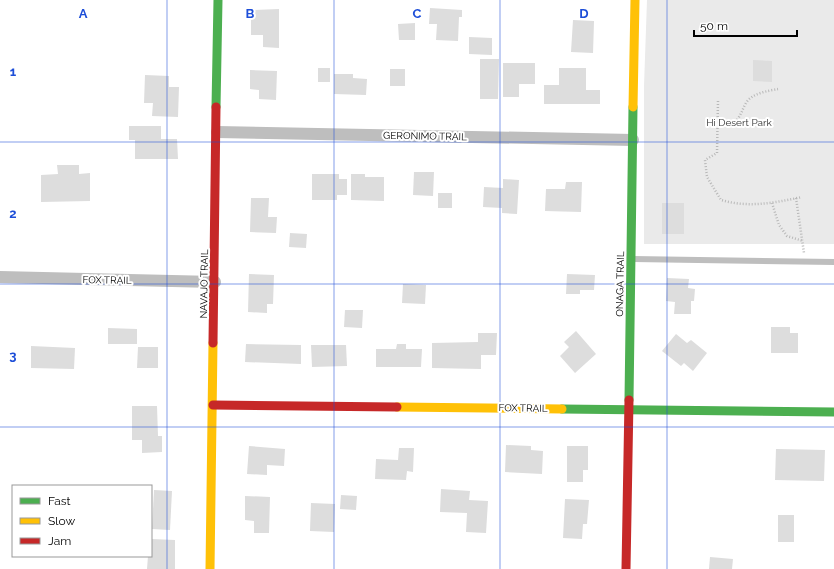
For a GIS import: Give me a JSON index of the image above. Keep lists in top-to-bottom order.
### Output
{
  "streets": {
    "street": [
      "GERONIMO TRAIL",
      "FOX TRAIL",
      "NAVAJO TRAIL",
      "ONAGA TRAIL"
    ]
  },
  "crossings": [
    ["GERONIMO TRAIL", "NAVAJO TRAIL"],
    ["GERONIMO TRAIL", "ONAGA TRAIL"],
    ["FOX TRAIL", "NAVAJO TRAIL"],
    ["FOX TRAIL", "ONAGA TRAIL"]
  ],
  "parks": ["Hi Desert Park"],
  "legend": ["Fast", "Slow", "Jam"],
  "scale_bar": "50 m",
  "grid": {
    "columns": [
      "A",
      "B",
      "C",
      "D"
    ],
    "rows": ["1", "2", "3"]
  }
}
